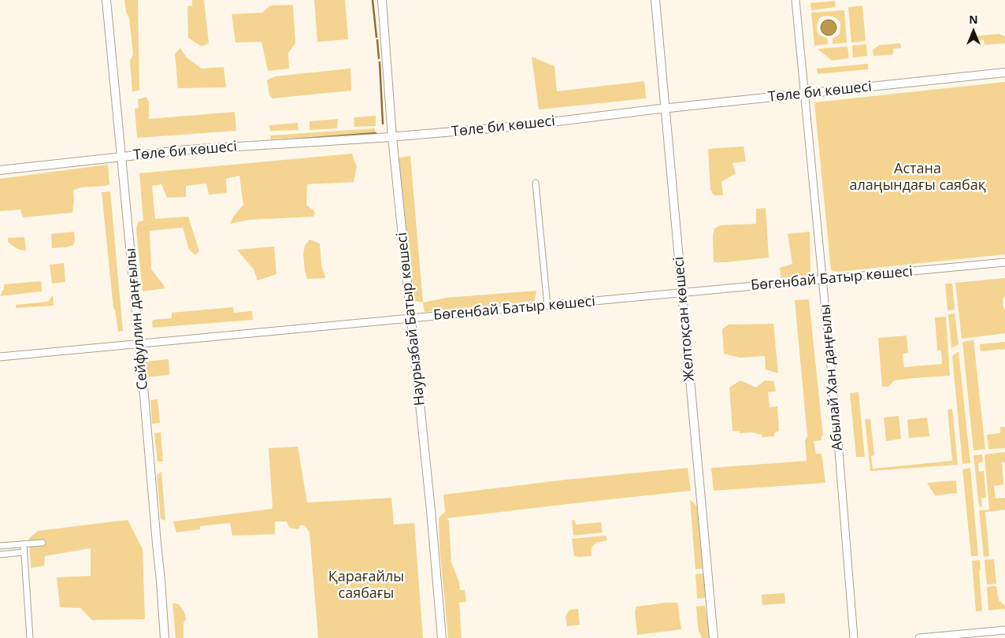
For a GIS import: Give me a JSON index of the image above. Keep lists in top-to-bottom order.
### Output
{
  "streets": {
    "main road": [
      "Төле би көшесі",
      "Сейфуллин даңғылы",
      "Наурызбай Батыр көшесі",
      "Желтоқсан көшесі"
    ],
    "street": ["Бөгенбай Батыр көшесі", "Абылай Хан даңғылы"]
  },
  "crossings": [
    ["Төле би көшесі", "Сейфуллин даңғылы"],
    ["Төле би көшесі", "Наурызбай Батыр көшесі"],
    ["Төле би көшесі", "Желтоқсан көшесі"],
    ["Төле би көшесі", "Абылай Хан даңғылы"],
    ["Бөгенбай Батыр көшесі", "Сейфуллин даңғылы"],
    ["Бөгенбай Батыр көшесі", "Наурызбай Батыр көшесі"],
    ["Бөгенбай Батыр көшесі", "Желтоқсан көшесі"],
    ["Бөгенбай Батыр көшесі", "Абылай Хан даңғылы"]
  ],
  "parks": ["Астана алаңындағы саябақ", "Қарағайлы саябағы"],
  "north": "top"
}
